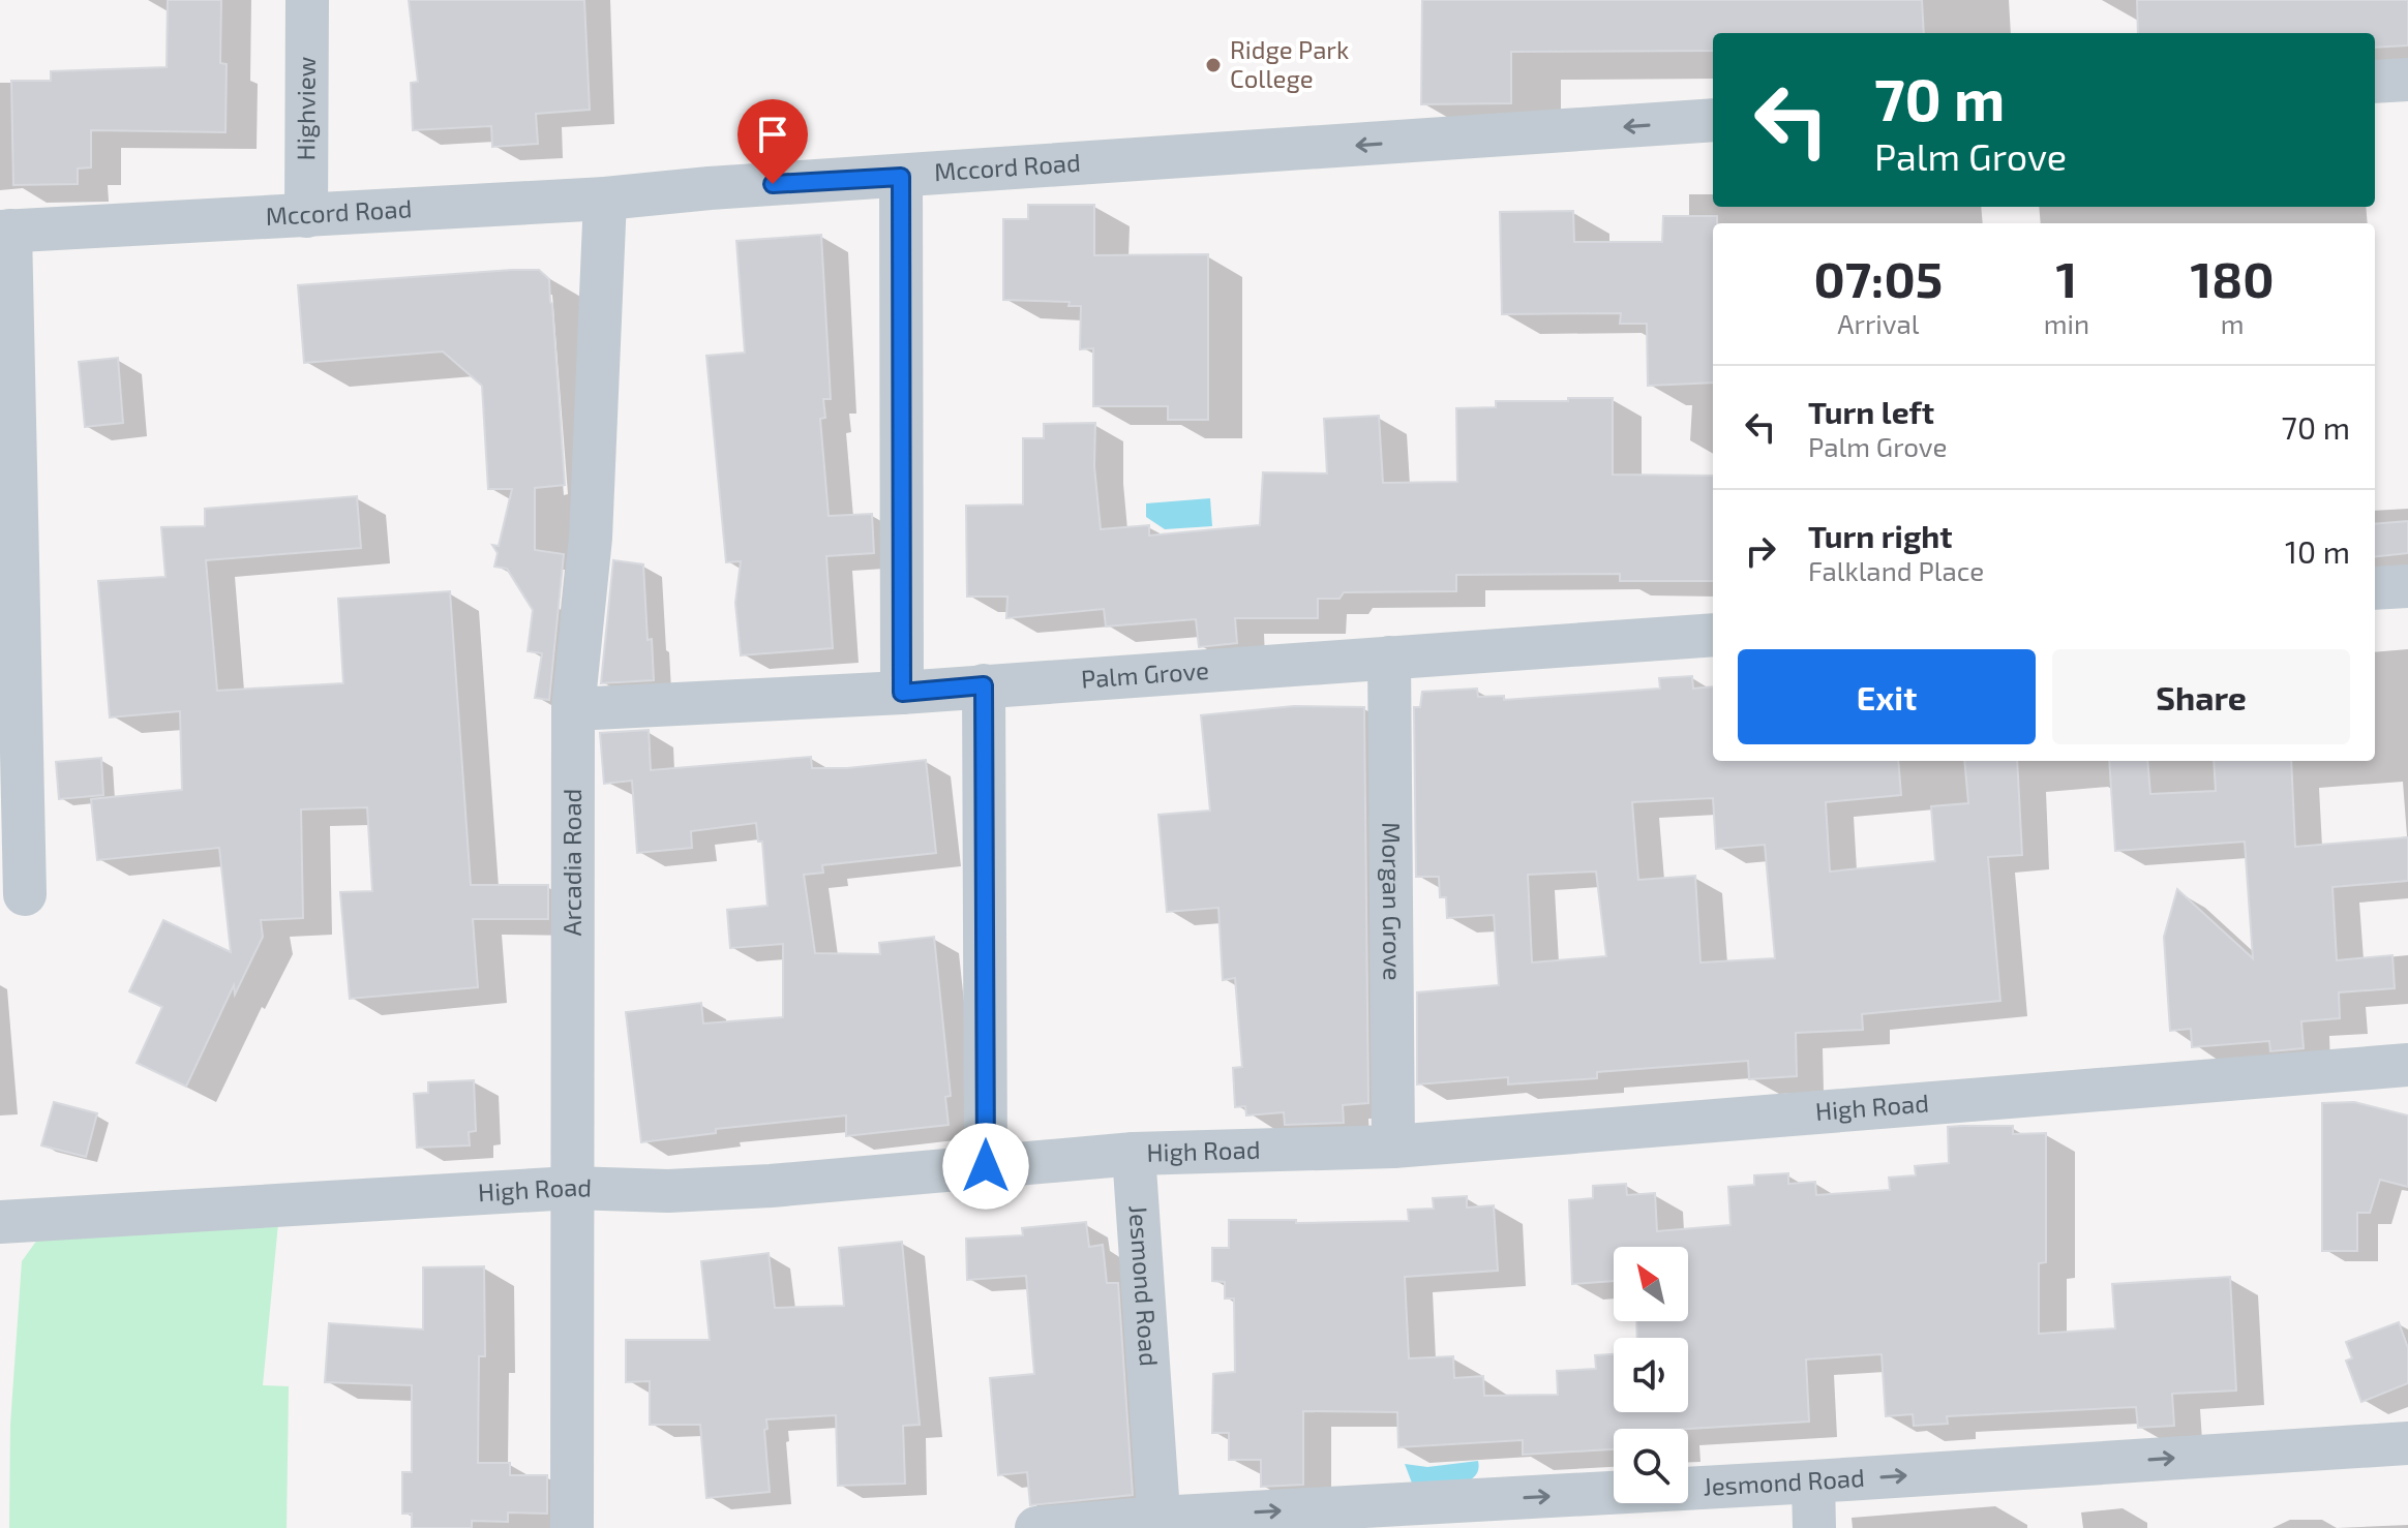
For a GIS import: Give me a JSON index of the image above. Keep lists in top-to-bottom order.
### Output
{
  "streets": {
    "street": [
      "Highview",
      "Mccord Road",
      "Palm Grove",
      "Arcadia Road",
      "Morgan Grove",
      "High Road",
      "Jesmond Road"
    ]
  },
  "crossings": [
    ["Highview", "Mccord Road"],
    ["Mccord Road", "Arcadia Road"],
    ["Palm Grove", "Arcadia Road"],
    ["Palm Grove", "Morgan Grove"],
    ["Arcadia Road", "High Road"],
    ["Morgan Grove", "High Road"],
    ["High Road", "Jesmond Road"]
  ],
  "one_way": ["Mccord Road", "Jesmond Road"],
  "places": ["Ridge Park College"],
  "north": "top left",
  "page": {
    "turn": ["70 m", "Palm Grove"],
    "eta": [
      "07:05",
      "Arrival",
      "1",
      "min",
      "180",
      "m"
    ],
    "list": [
      {
        "name": "Turn left",
        "note": "Palm Grove",
        "value": "70 m"
      },
      {
        "name": "Turn right",
        "note": "Falkland Place",
        "value": "10 m"
      }
    ],
    "buttons": ["Exit", "Share"]
  }
}
